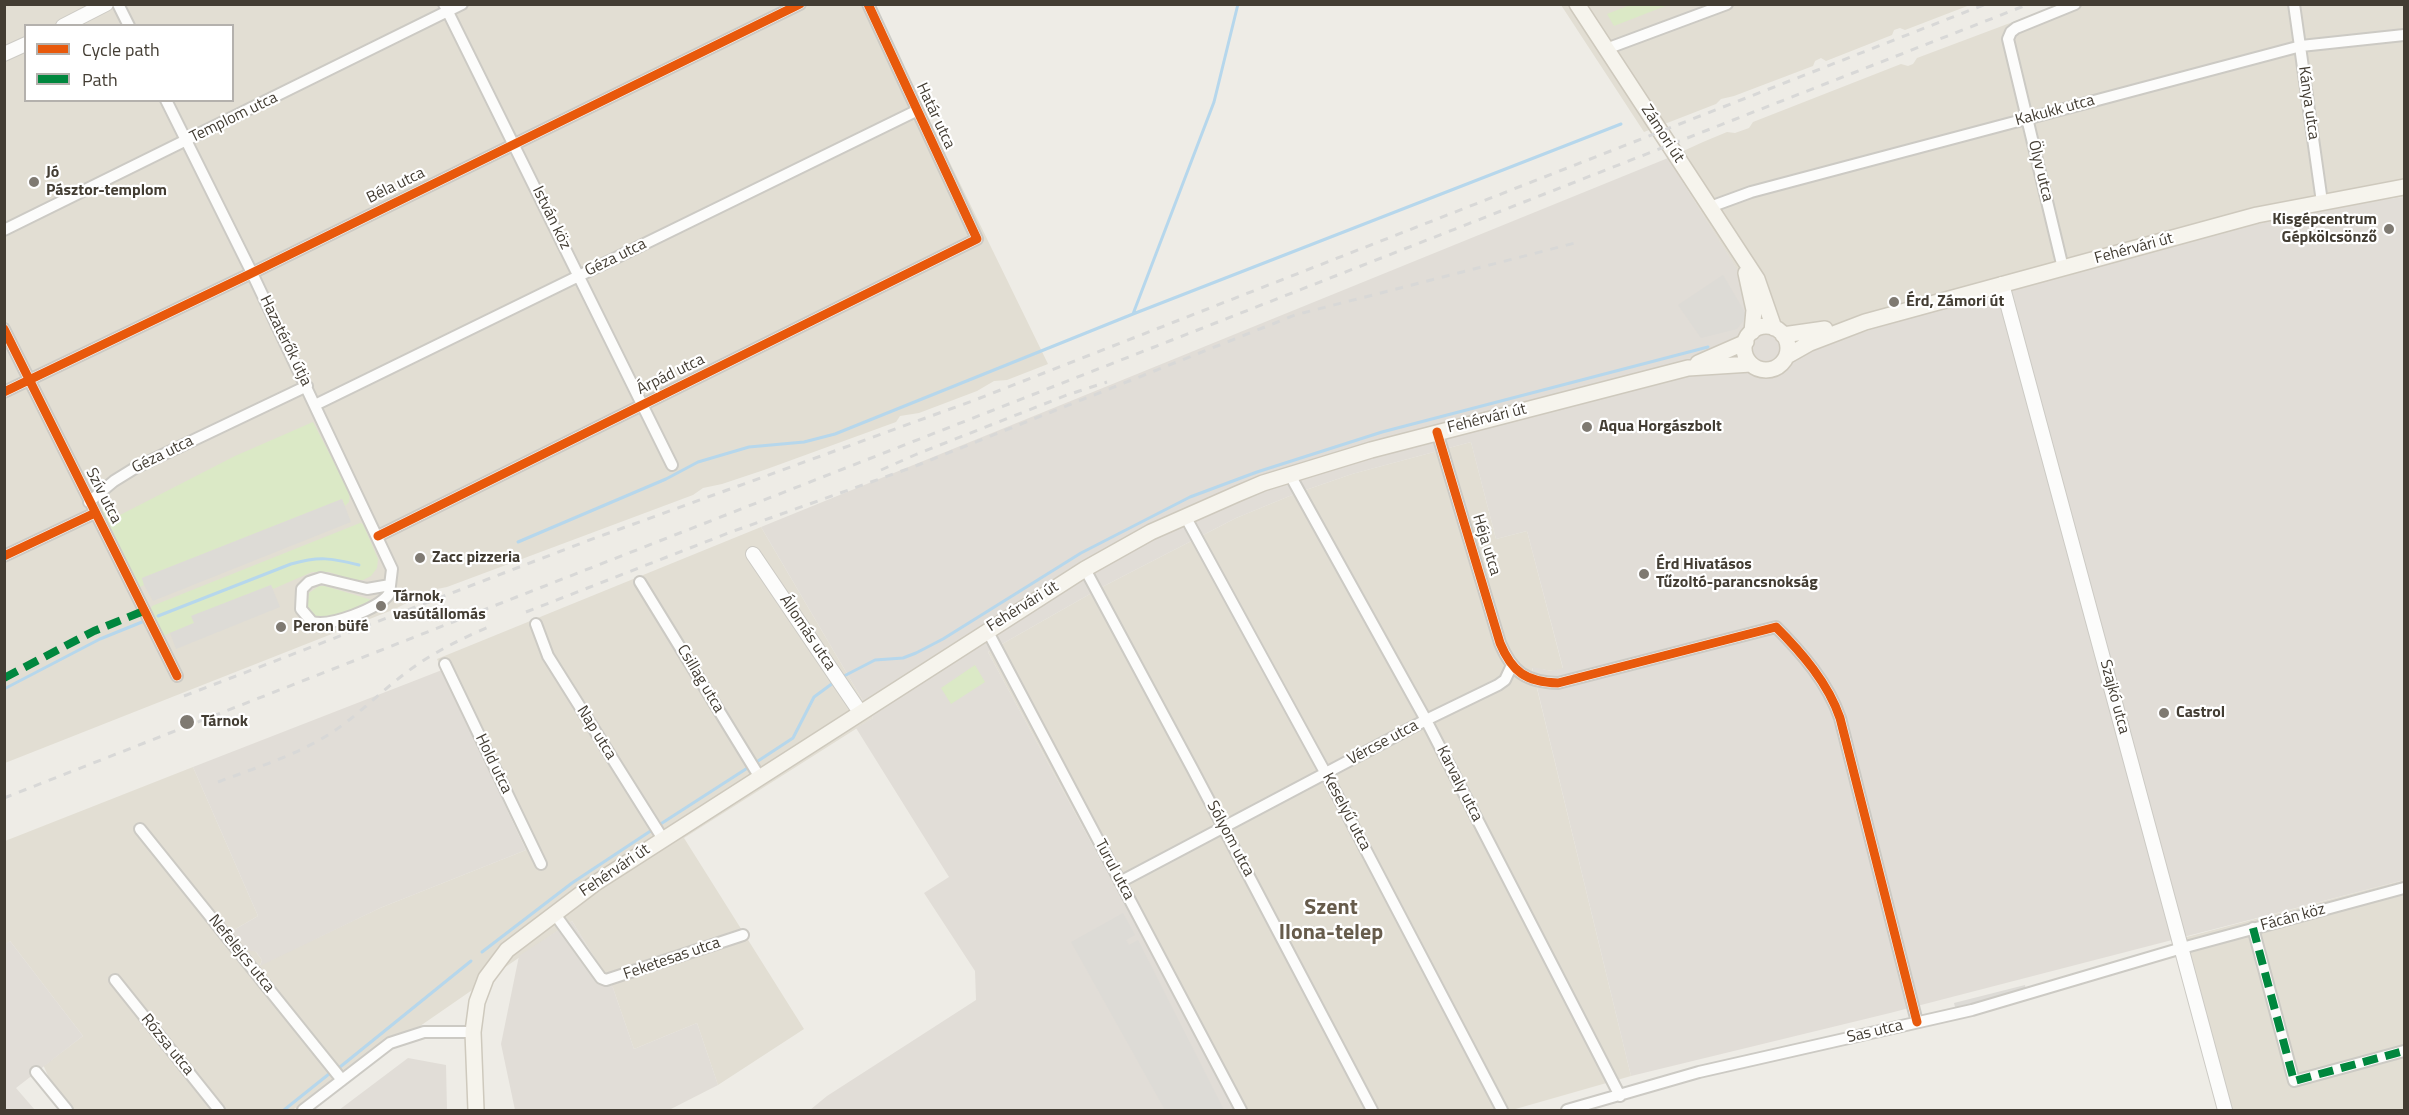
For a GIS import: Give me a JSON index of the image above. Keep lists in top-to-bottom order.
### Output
{
  "streets": {
    "main road": ["Zámori út", "Fehérvári út"],
    "street": [
      "Kánya utca",
      "Kakukk utca",
      "Határ utca",
      "Templom utca",
      "Ölyv utca",
      "Béla utca",
      "István köz",
      "Géza utca",
      "Hazatérők útja",
      "Árpád utca",
      "Szív utca",
      "Héja utca",
      "Állomás utca",
      "Csillag utca",
      "Szajkó utca",
      "Nap utca",
      "Vércse utca",
      "Hold utca",
      "Karvaly utca",
      "Keselyű utca",
      "Sólyom utca",
      "Turul utca",
      "Fácán köz",
      "Nefelejcs utca",
      "Feketesas utca",
      "Sas utca",
      "Rózsa utca"
    ]
  },
  "crossings": [
    ["Kánya utca", "Kakukk utca"],
    ["Kánya utca", "Fehérvári út"],
    ["Kakukk utca", "Zámori út"],
    ["Kakukk utca", "Ölyv utca"],
    ["Határ utca", "Géza utca"],
    ["Határ utca", "Árpád utca"],
    ["Templom utca", "István köz"],
    ["Templom utca", "Hazatérők útja"],
    ["Zámori út", "Fehérvári út"],
    ["Ölyv utca", "Fehérvári út"],
    ["Béla utca", "István köz"],
    ["Béla utca", "Hazatérők útja"],
    ["Béla utca", "Szív utca"],
    ["István köz", "Géza utca"],
    ["István köz", "Árpád utca"],
    ["Fehérvári út", "Héja utca"],
    ["Fehérvári út", "Állomás utca"],
    ["Fehérvári út", "Csillag utca"],
    ["Fehérvári út", "Szajkó utca"],
    ["Fehérvári út", "Nap utca"],
    ["Fehérvári út", "Karvaly utca"],
    ["Fehérvári út", "Keselyű utca"],
    ["Fehérvári út", "Sólyom utca"],
    ["Fehérvári út", "Turul utca"],
    ["Fehérvári út", "Feketesas utca"],
    ["Géza utca", "Hazatérők útja"],
    ["Géza utca", "Szív utca"],
    ["Hazatérők útja", "Árpád utca"],
    ["Héja utca", "Vércse utca"],
    ["Szajkó utca", "Fácán köz"],
    ["Szajkó utca", "Sas utca"],
    ["Vércse utca", "Karvaly utca"],
    ["Vércse utca", "Keselyű utca"],
    ["Vércse utca", "Sólyom utca"],
    ["Vércse utca", "Turul utca"],
    ["Karvaly utca", "Sas utca"],
    ["Fácán köz", "Sas utca"]
  ],
  "districts": ["Szent Ilona-telep"],
  "places": [
    "Jó Pásztor-templom",
    "Kisgépcentrum Gépkölcsönző",
    "Érd, Zámori út",
    "Aqua Horgászbolt",
    "Zacc pizzeria",
    "Érd Hivatásos Tűzoltó-parancsnokság",
    "Tárnok, vasútállomás",
    "Peron büfé",
    "Castrol",
    "Tárnok"
  ],
  "legend": ["Cycle path", "Path"]
}
